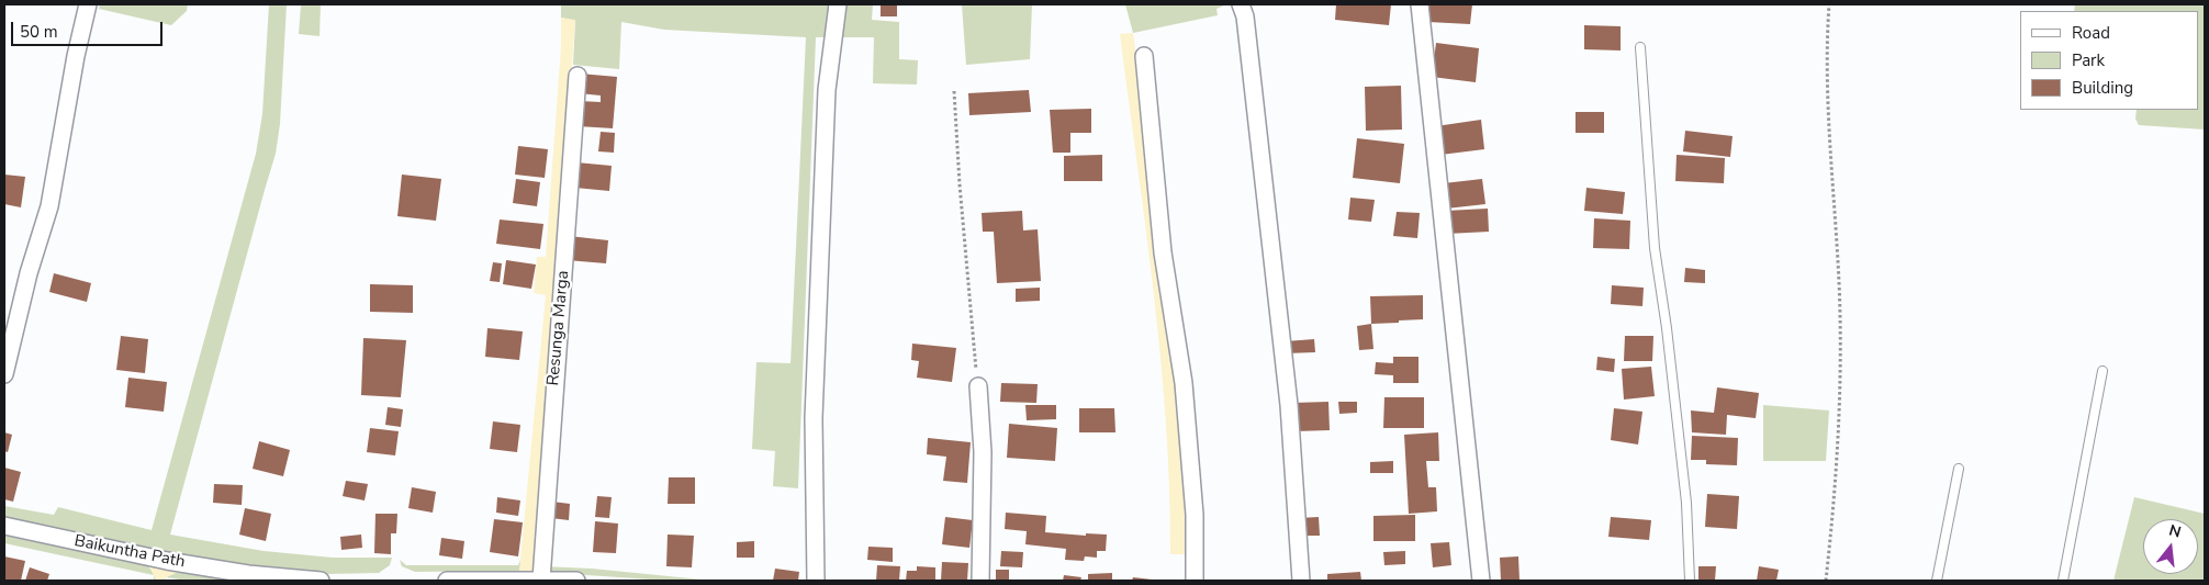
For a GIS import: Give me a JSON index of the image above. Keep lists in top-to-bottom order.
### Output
{
  "streets": {
    "street": ["Resunga Marga", "Baikuntha Path"]
  },
  "legend": ["Road", "Park", "Building"],
  "scale_bar": "50 m",
  "north": "top"
}
